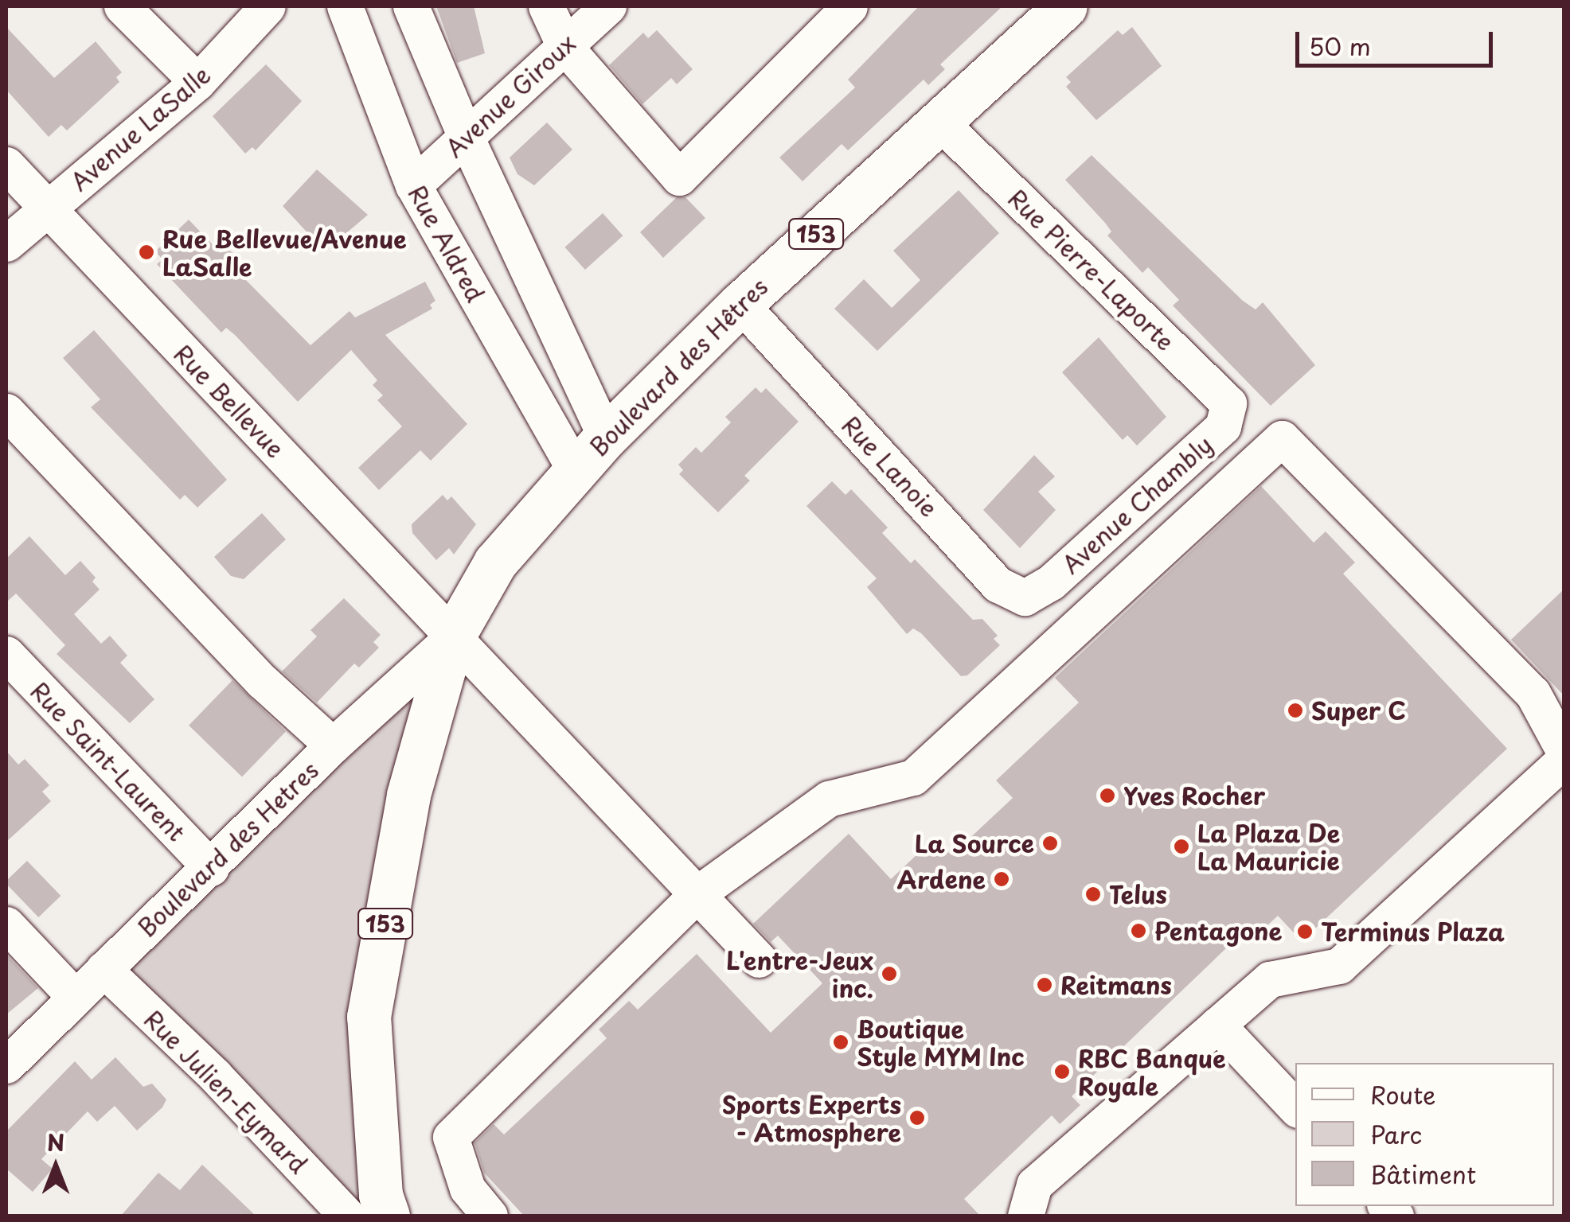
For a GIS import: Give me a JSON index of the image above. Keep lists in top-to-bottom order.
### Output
{
  "streets": {
    "main road": ["153", "Boulevard des Hêtres"],
    "street": [
      "Avenue Giroux",
      "Avenue LaSalle",
      "Rue Aldred",
      "Rue Pierre-Laporte",
      "Rue Bellevue",
      "Rue Lanoie",
      "Avenue Chambly",
      "Rue Saint-Laurent",
      "Boulevard des Hetres",
      "Rue Julien-Eymard"
    ]
  },
  "crossings": [
    ["Avenue Giroux", "Rue Aldred"],
    ["Avenue LaSalle", "Rue Bellevue"],
    ["153", "Rue Aldred"],
    ["153", "Boulevard des Hêtres"],
    ["153", "Rue Bellevue"],
    ["153", "Boulevard des Hetres"],
    ["153", "Rue Julien-Eymard"],
    ["Rue Aldred", "Boulevard des Hêtres"],
    ["Rue Pierre-Laporte", "Boulevard des Hêtres"],
    ["Rue Pierre-Laporte", "Avenue Chambly"],
    ["Boulevard des Hêtres", "Rue Lanoie"],
    ["Rue Bellevue", "Boulevard des Hetres"],
    ["Rue Lanoie", "Avenue Chambly"],
    ["Rue Saint-Laurent", "Boulevard des Hetres"],
    ["Boulevard des Hetres", "Rue Julien-Eymard"]
  ],
  "places": [
    "Rue Bellevue/Avenue LaSalle",
    "Super C",
    "Yves Rocher",
    "La Source",
    "La Plaza De La Mauricie",
    "Ardene",
    "Telus",
    "Pentagone",
    "Terminus Plaza",
    "L'entre-Jeux inc.",
    "Reitmans",
    "Boutique Style MYM Inc",
    "RBC Banque Royale",
    "Sports Experts - Atmosphere"
  ],
  "legend": ["Route", "Parc", "Bâtiment"],
  "scale_bar": "50 m",
  "north": "top"
}
